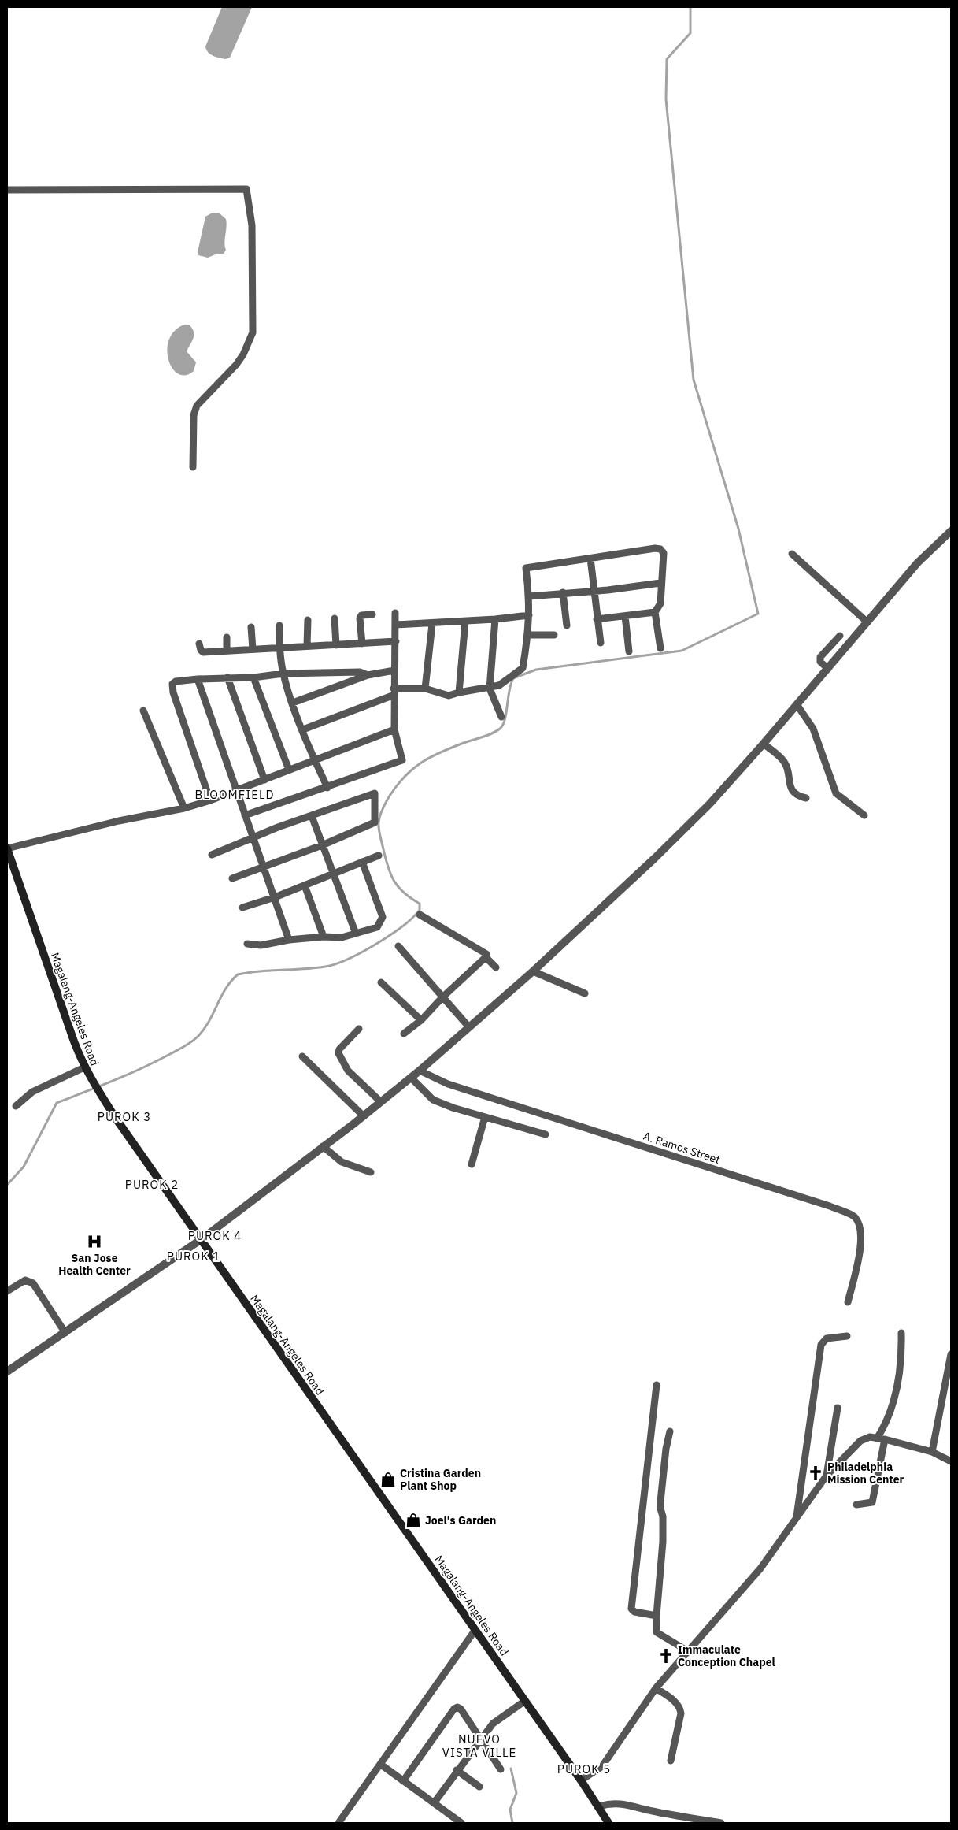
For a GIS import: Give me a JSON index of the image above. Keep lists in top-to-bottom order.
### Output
{
  "streets": {
    "main road": ["Magalang-Angeles Road"],
    "street": ["A. Ramos Street"]
  },
  "districts": [
    "BLOOMFIELD",
    "PUROK 3",
    "PUROK 2",
    "PUROK 4",
    "PUROK 1",
    "NUEVO VISTA VILLE",
    "PUROK 5"
  ],
  "places": {
    "hospital": ["San Jose Health Center"],
    "church": ["Philadelphia Mission Center", "Immaculate Conception Chapel"],
    "shop": ["Cristina Garden Plant Shop", "Joel's Garden"]
  }
}
